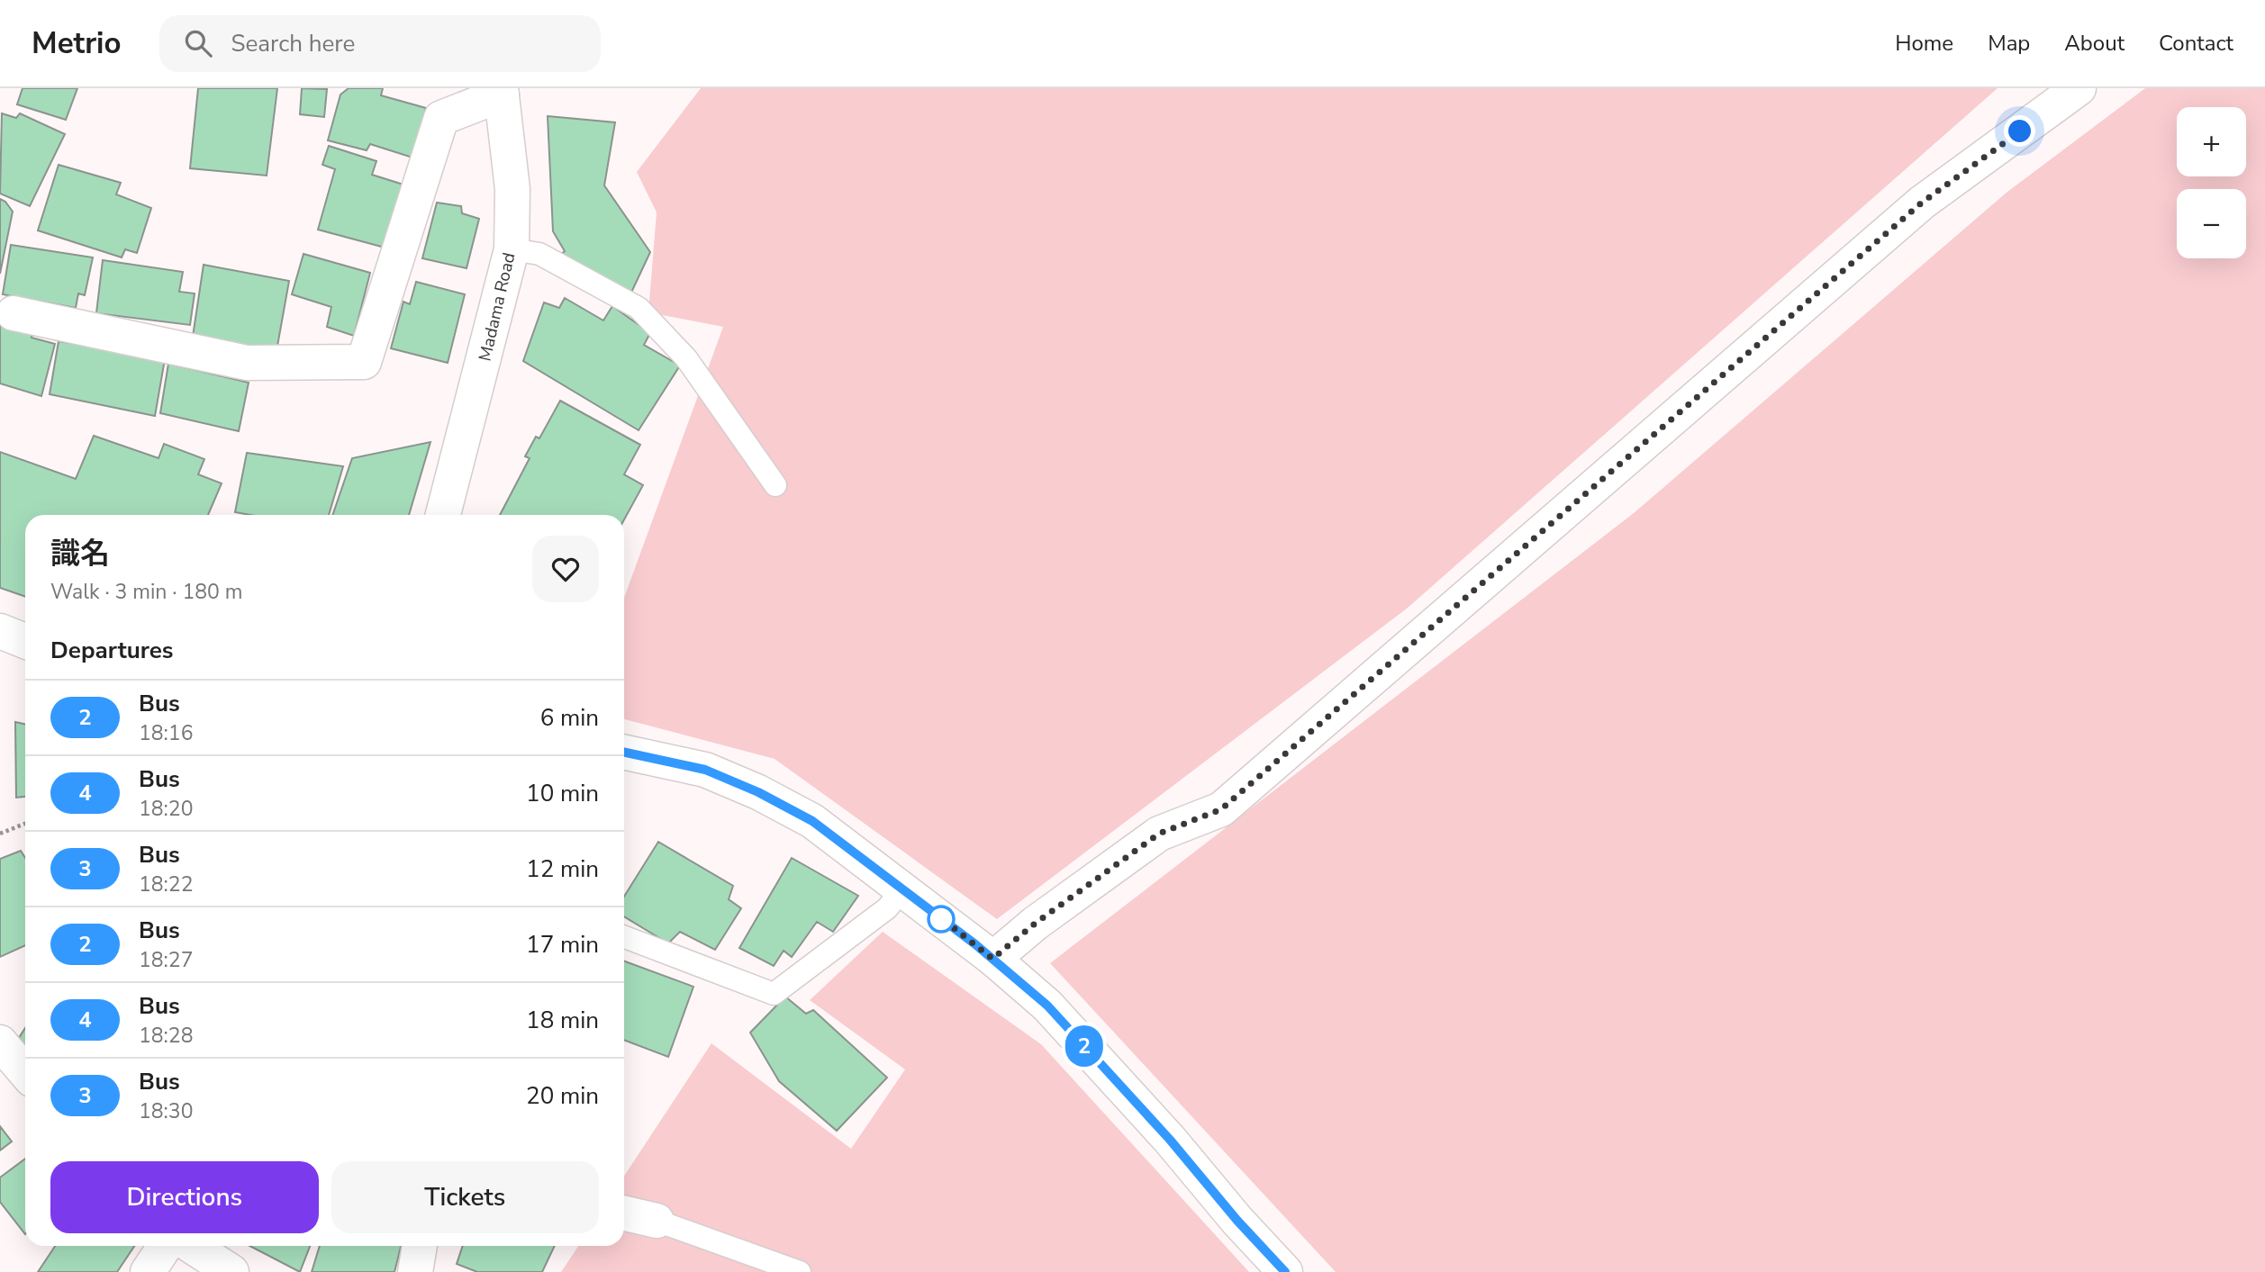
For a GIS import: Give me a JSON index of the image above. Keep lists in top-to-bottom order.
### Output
{
  "streets": {
    "street": ["Madama Road"]
  },
  "lines": ["bus line 2"],
  "page": {
    "header": "Metrio",
    "search": "Search here",
    "nav": [
      "Home",
      "Map",
      "About",
      "Contact"
    ],
    "on_map": "2",
    "map_buttons": ["+", "−"],
    "heading": [
      ["識名", "Walk · 3 min · 180 m"],
      "Departures"
    ],
    "list": [
      {
        "mark": "2",
        "name": "Bus",
        "note": "18:16",
        "value": "6 min"
      },
      {
        "mark": "4",
        "name": "Bus",
        "note": "18:20",
        "value": "10 min"
      },
      {
        "mark": "3",
        "name": "Bus",
        "note": "18:22",
        "value": "12 min"
      },
      {
        "mark": "2",
        "name": "Bus",
        "note": "18:27",
        "value": "17 min"
      },
      {
        "mark": "4",
        "name": "Bus",
        "note": "18:28",
        "value": "18 min"
      },
      {
        "mark": "3",
        "name": "Bus",
        "note": "18:30",
        "value": "20 min"
      }
    ],
    "buttons": ["Directions", "Tickets"]
  }
}
